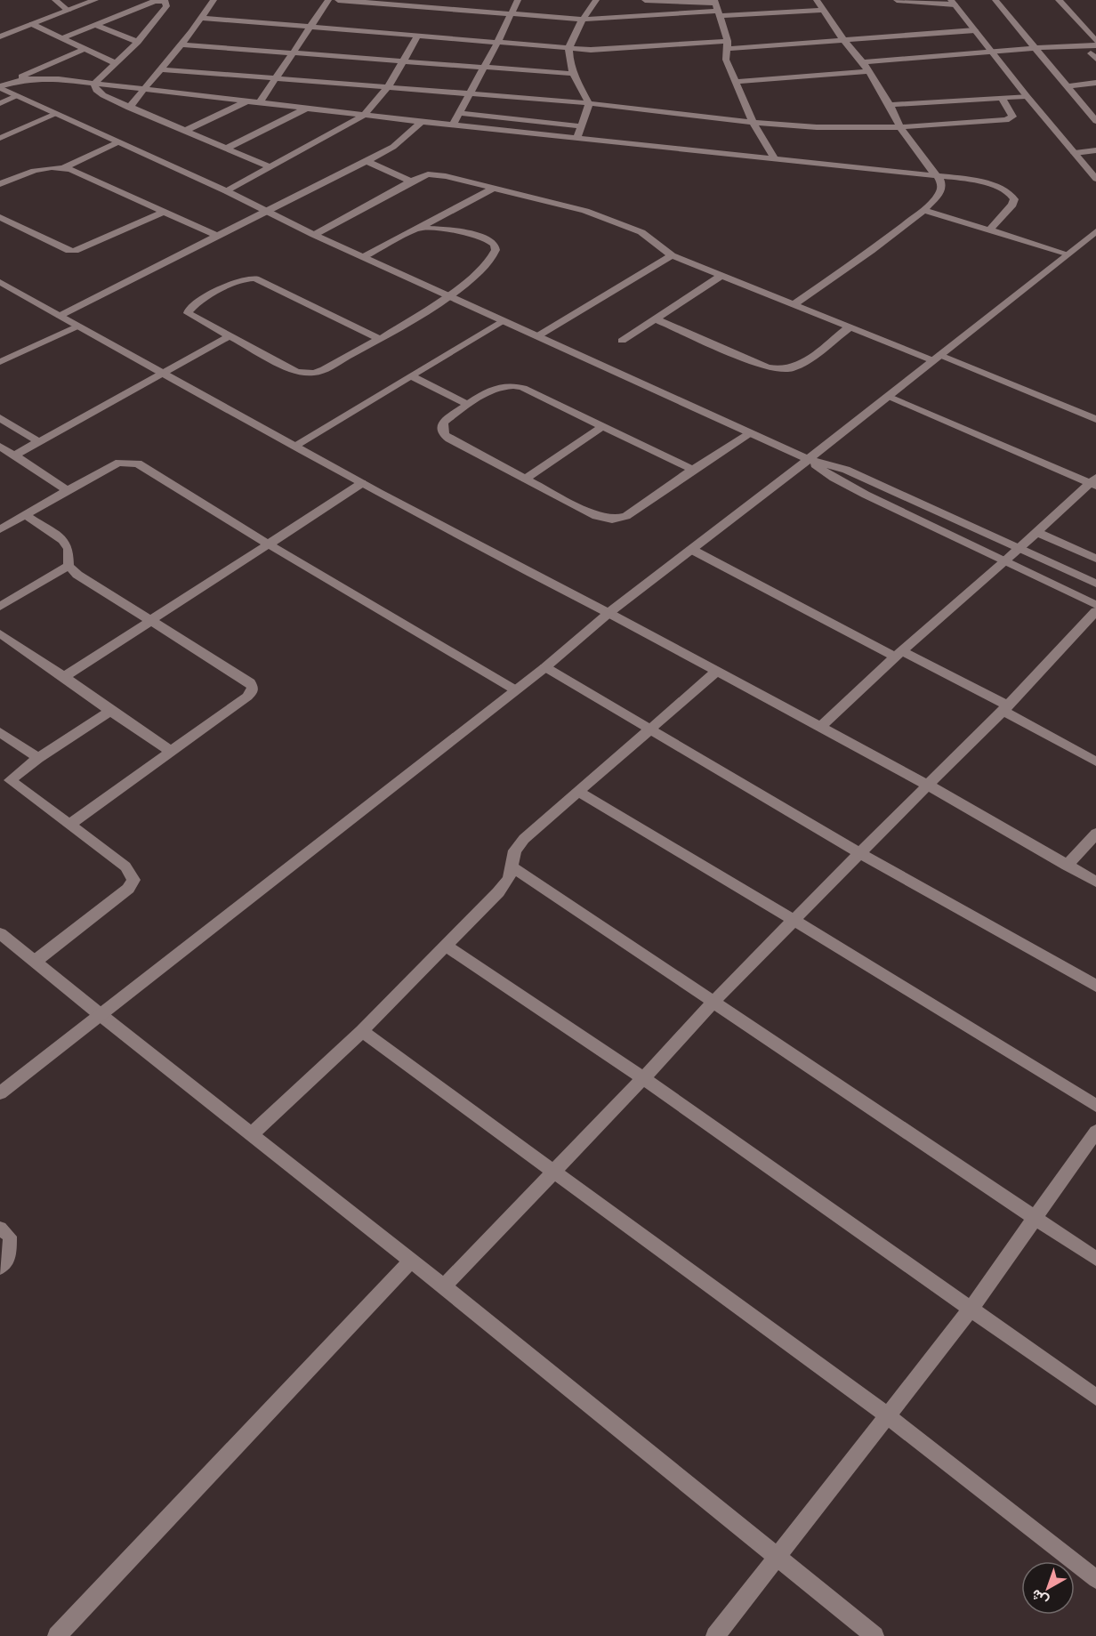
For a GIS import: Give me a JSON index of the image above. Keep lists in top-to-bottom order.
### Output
{
  "north": "bottom left"
}
